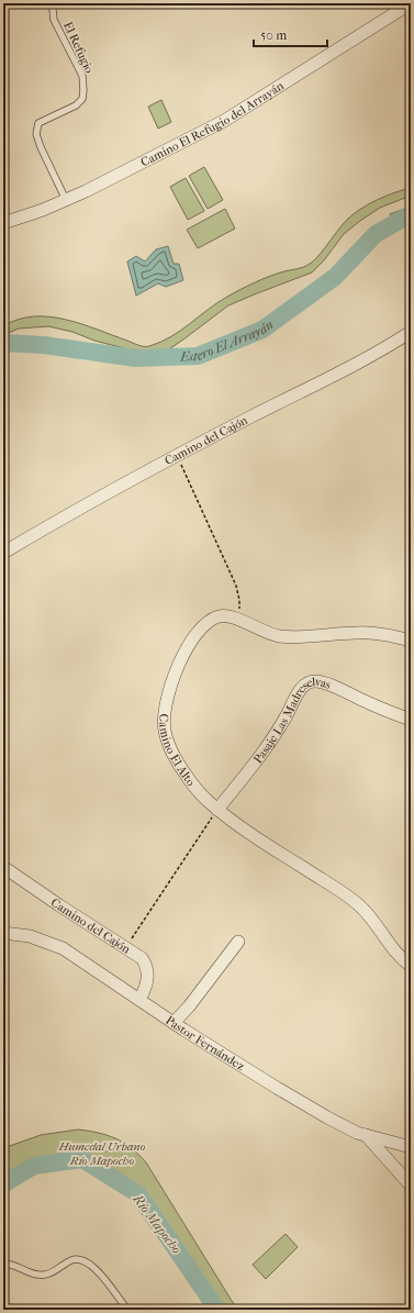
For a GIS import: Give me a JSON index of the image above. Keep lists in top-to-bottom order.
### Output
{
  "streets": {
    "street": [
      "Camino El Refugio del Arrayán",
      "Camino del Cajón",
      "Pasaje Las Madreselvas",
      "Camino El Alto",
      "Pastor Fernández"
    ],
    "lane": ["El Refugio"]
  },
  "crossings": [
    ["El Refugio", "Camino El Refugio del Arrayán"],
    ["Camino del Cajón", "Pastor Fernández"],
    ["Pasaje Las Madreselvas", "Camino El Alto"]
  ],
  "water": ["Estero El Arrayán", "Río Mapocho"],
  "parks": ["Humedal Urbano Río Mapocho"],
  "scale_bar": "50 m"
}
